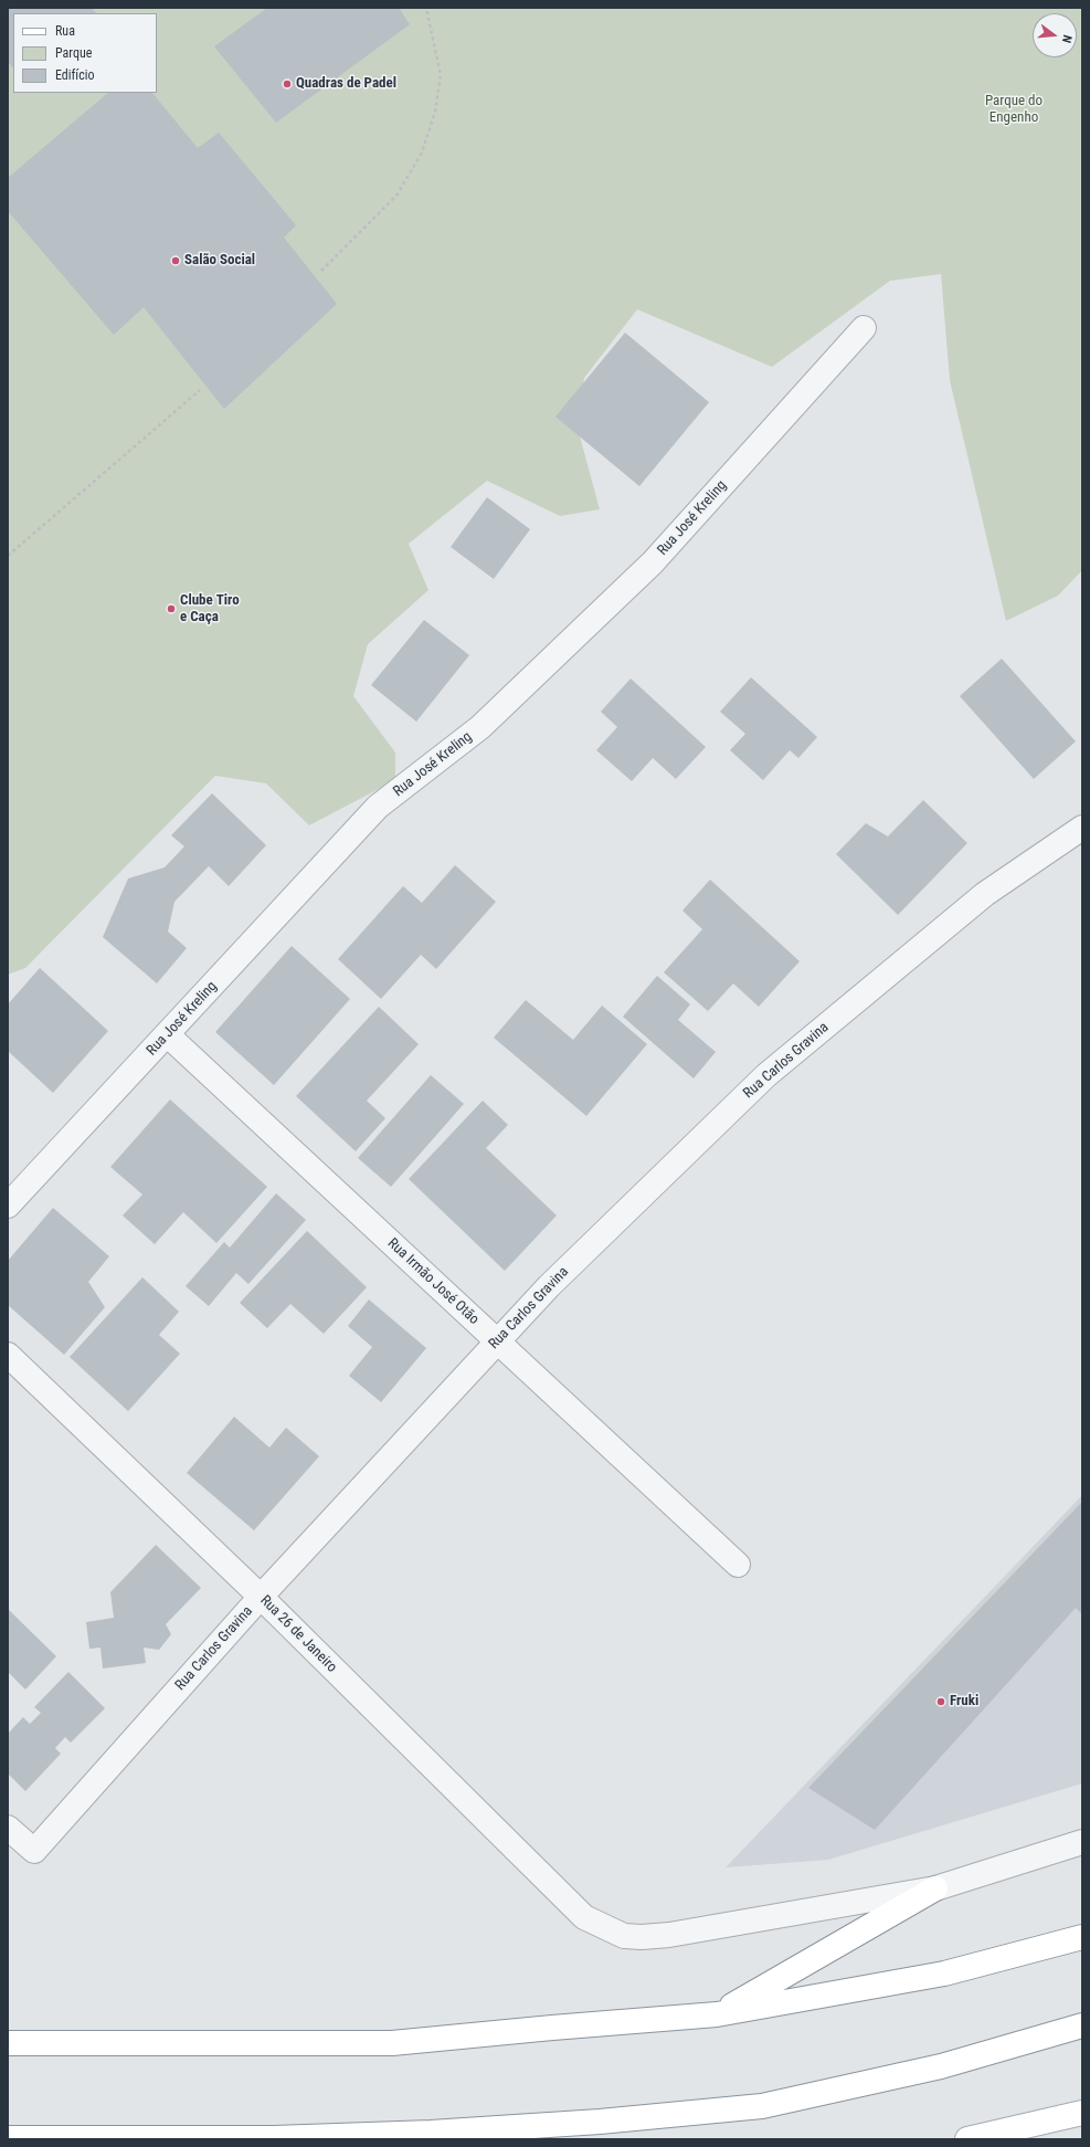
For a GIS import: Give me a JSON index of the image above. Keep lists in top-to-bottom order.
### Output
{
  "streets": {
    "street": [
      "Rua José Kreling",
      "Rua Carlos Gravina",
      "Rua Irmão José Otão",
      "Rua 26 de Janeiro"
    ]
  },
  "crossings": [
    ["Rua José Kreling", "Rua Irmão José Otão"],
    ["Rua Carlos Gravina", "Rua Irmão José Otão"],
    ["Rua Carlos Gravina", "Rua 26 de Janeiro"]
  ],
  "parks": ["Parque do Engenho"],
  "places": [
    "Quadras de Padel",
    "Salão Social",
    "Clube Tiro e Caça",
    "Fruki"
  ],
  "legend": ["Rua", "Parque", "Edifício"],
  "north": "right"
}
